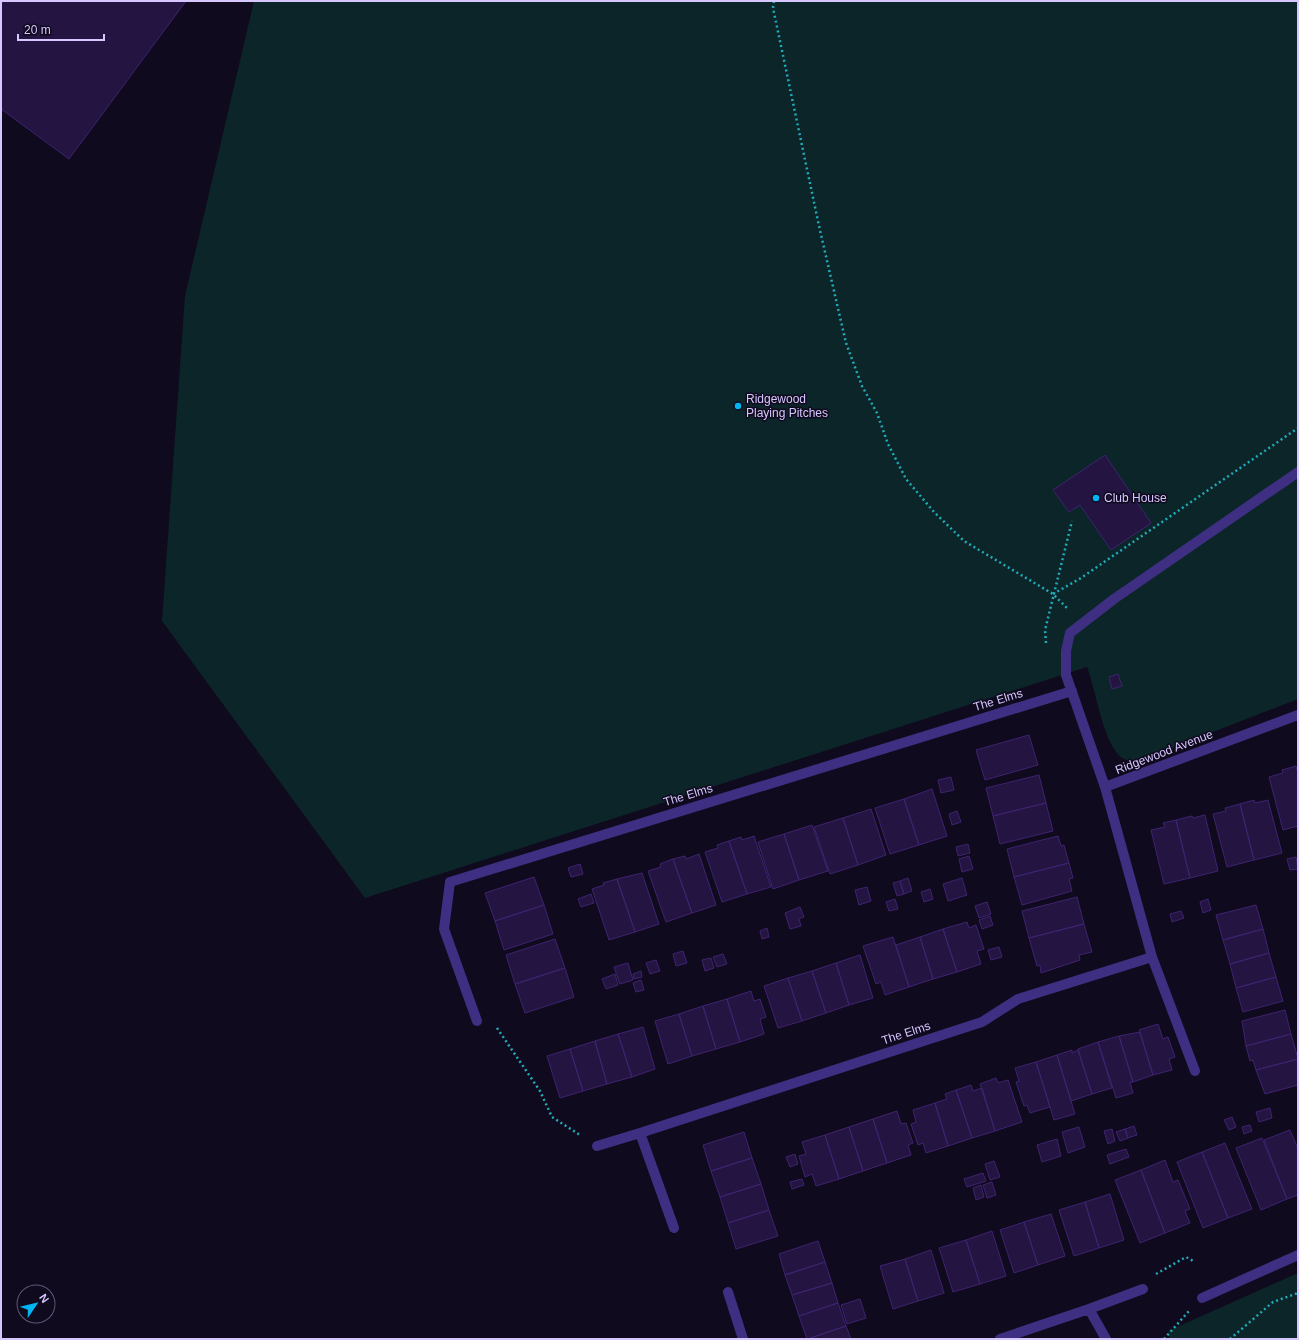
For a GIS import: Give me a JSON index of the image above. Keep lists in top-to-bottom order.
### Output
{
  "streets": {
    "street": ["The Elms", "Ridgewood Avenue"]
  },
  "crossings": [
    ["The Elms", "Ridgewood Avenue"]
  ],
  "places": ["Ridgewood Playing Pitches", "Club House"],
  "scale_bar": "20 m",
  "north": "top right"
}
